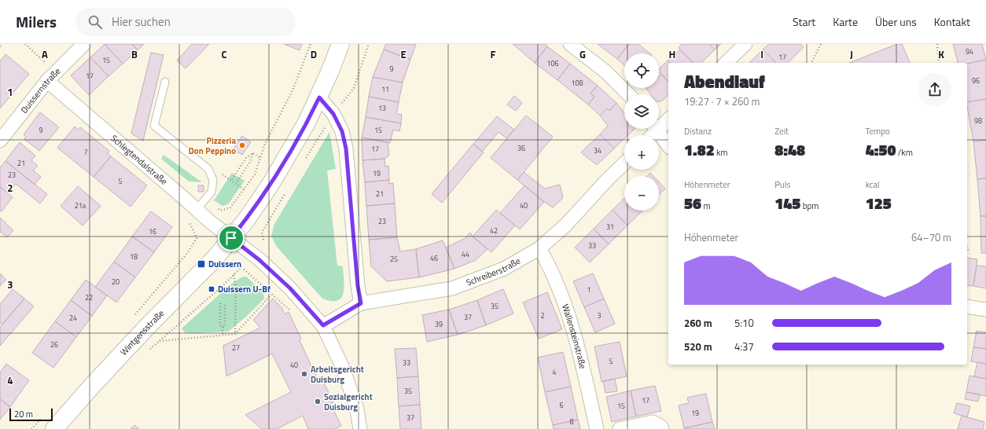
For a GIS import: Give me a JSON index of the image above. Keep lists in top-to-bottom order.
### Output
{
  "streets": {
    "main road": ["Wintgensstraße"],
    "street": [
      "Duissernstraße",
      "Schlegtendalstraße",
      "Schreiberstraße",
      "Wallensteinstraße"
    ]
  },
  "crossings": [
    ["Duissernstraße", "Schlegtendalstraße"],
    ["Schlegtendalstraße", "Schreiberstraße"],
    ["Schlegtendalstraße", "Wintgensstraße"],
    ["Schreiberstraße", "Wallensteinstraße"]
  ],
  "places": {
    "other": ["Pizzeria Don Peppino", "Arbeitsgericht Duisburg", "Sozialgericht Duisburg"],
    "transit": ["Duissern", "Duissern U-Bf"]
  },
  "house_numbers": [
    "94",
    "17",
    "15",
    "106",
    "9",
    "17",
    "96",
    "108",
    "11",
    "13",
    "98",
    "9",
    "15",
    "36",
    "17",
    "34",
    "7",
    "21",
    "19",
    "23",
    "5",
    "21",
    "21a",
    "40",
    "23",
    "31",
    "42",
    "16",
    "33",
    "44",
    "18",
    "46",
    "25",
    "20",
    "1",
    "22",
    "35",
    "2",
    "3",
    "37",
    "24",
    "39",
    "26",
    "27",
    "5",
    "33",
    "40",
    "4",
    "35",
    "17",
    "6",
    "15",
    "19",
    "37",
    "8"
  ],
  "scale_bar": "20 m",
  "page": {
    "header": "Milers",
    "search": "Hier suchen",
    "nav": [
      "Start",
      "Karte",
      "Über uns",
      "Kontakt"
    ],
    "map_buttons": ["+", "−"],
    "heading": ["Abendlauf", "19:27 · 7 × 260 m"],
    "stats": [
      ["Distanz", "1.82 km"],
      ["Zeit", "8:48"],
      ["Tempo", "4:50 /km"],
      ["Höhenmeter", "56 m"],
      ["Puls", "145 bpm"],
      ["kcal", "125"]
    ],
    "chart": ["Höhenmeter", "64–70 m"],
    "list": [
      {
        "name": "260 m",
        "note": "5:10"
      },
      {
        "name": "520 m",
        "note": "4:37"
      }
    ],
    "scale": "20 m"
  },
  "grid": {
    "columns": [
      "A",
      "B",
      "C",
      "D",
      "E",
      "F",
      "G",
      "H",
      "I",
      "J",
      "K"
    ],
    "rows": [
      "1",
      "2",
      "3",
      "4"
    ]
  }
}
